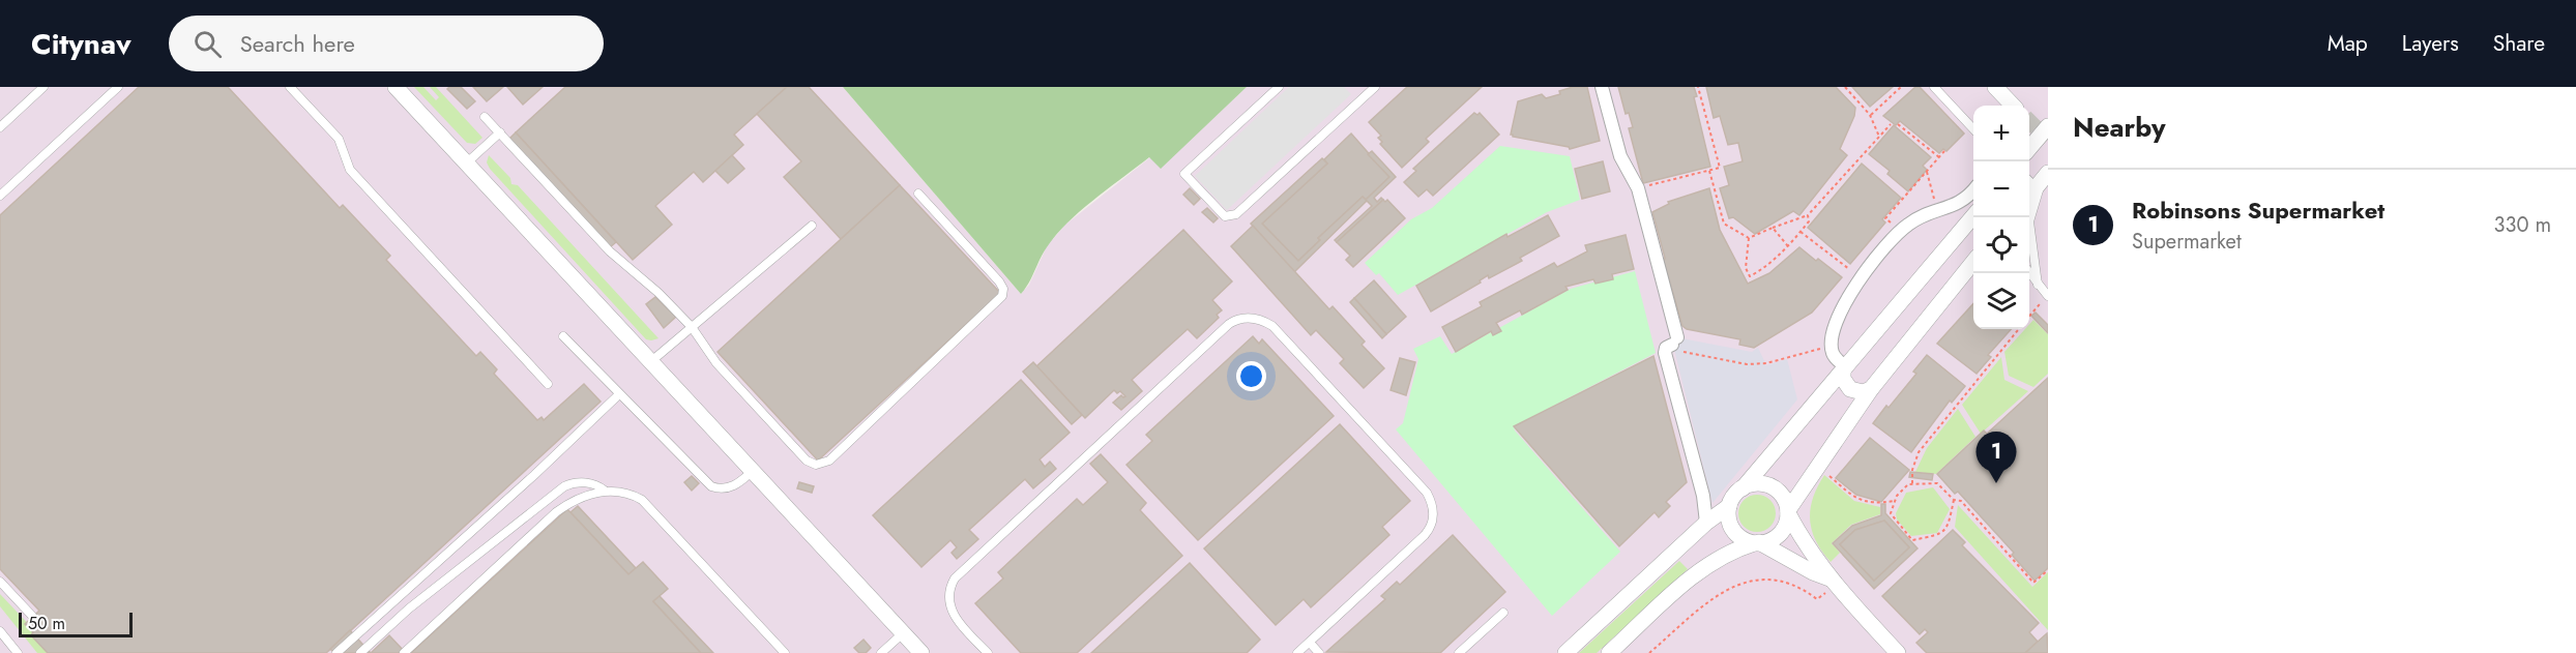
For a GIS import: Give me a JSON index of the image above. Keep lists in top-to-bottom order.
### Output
{
  "scale_bar": "50 m",
  "page": {
    "header": "Citynav",
    "search": "Search here",
    "nav": ["Map", "Layers", "Share"],
    "heading": "Nearby",
    "map_buttons": ["+", "−"],
    "list": [
      {
        "mark": "1",
        "name": "Robinsons Supermarket",
        "note": "Supermarket",
        "value": "330 m"
      }
    ],
    "pins": "1",
    "scale": "50 m"
  }
}
